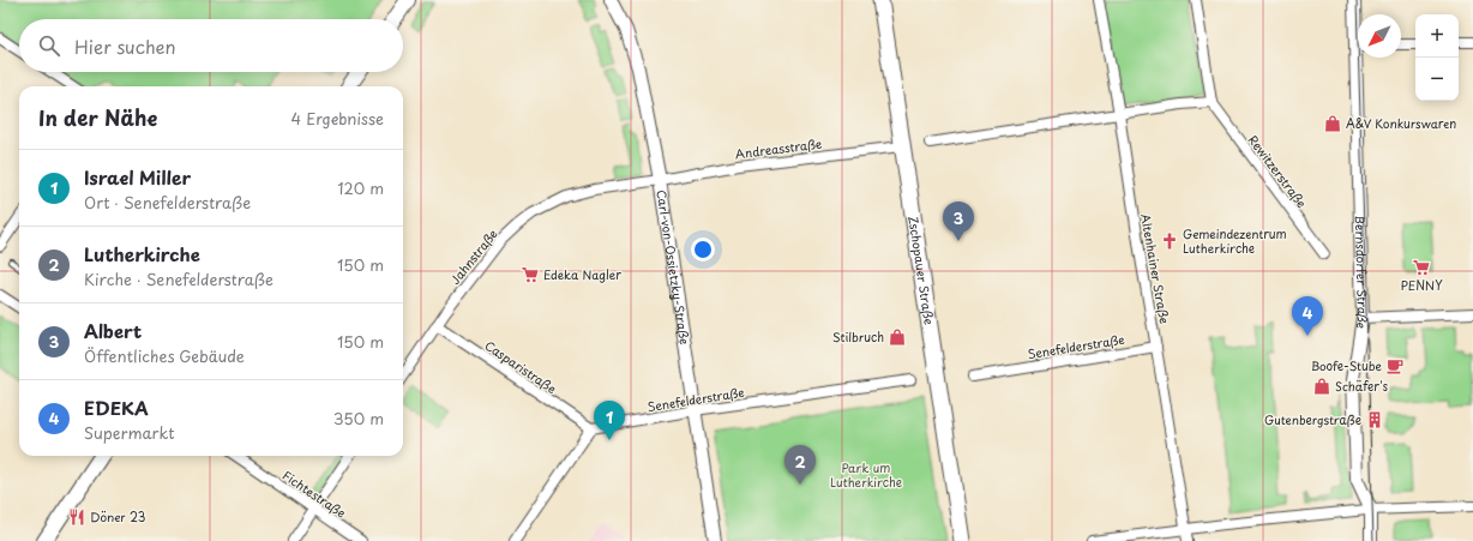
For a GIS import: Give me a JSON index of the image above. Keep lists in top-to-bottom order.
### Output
{
  "streets": {
    "main road": ["Zschopauer Straße"],
    "street": [
      "Andreasstraße",
      "Rewitzerstraße",
      "Jahnstraße",
      "Carl-von-Ossietzky-Straße",
      "Altenhainer Straße",
      "Bernsdorfer Straße",
      "Senefelderstraße",
      "Casparistraße",
      "Fichtestraße"
    ]
  },
  "crossings": [
    ["Andreasstraße", "Jahnstraße"],
    ["Andreasstraße", "Carl-von-Ossietzky-Straße"],
    ["Andreasstraße", "Zschopauer Straße"],
    ["Jahnstraße", "Carl-von-Ossietzky-Straße"],
    ["Jahnstraße", "Casparistraße"],
    ["Carl-von-Ossietzky-Straße", "Senefelderstraße"],
    ["Altenhainer Straße", "Senefelderstraße"],
    ["Senefelderstraße", "Casparistraße"]
  ],
  "parks": ["Park um Lutherkirche"],
  "places": {
    "shop": ["A&V Konkurswaren", "Stilbruch", "Schäfer's"],
    "church": ["Gemeindezentrum Lutherkirche"],
    "supermarket": ["PENNY", "Edeka Nagler"],
    "cafe": ["Boofe-Stube"],
    "building": ["Gutenbergstraße"],
    "restaurant": ["Döner 23"]
  },
  "north": "bottom left",
  "page": {
    "map_buttons": ["+", "−"],
    "search": "Hier suchen",
    "heading": ["In der Nähe", "4 Ergebnisse"],
    "list": [
      {
        "mark": "1",
        "name": "Israel Miller",
        "note": "Ort · Senefelderstraße",
        "value": "120 m"
      },
      {
        "mark": "2",
        "name": "Lutherkirche",
        "note": "Kirche · Senefelderstraße",
        "value": "150 m"
      },
      {
        "mark": "3",
        "name": "Albert",
        "note": "Öffentliches Gebäude",
        "value": "150 m"
      },
      {
        "mark": "4",
        "name": "EDEKA",
        "note": "Supermarkt",
        "value": "350 m"
      }
    ],
    "pins": [
      "3",
      "4",
      "1",
      "2"
    ]
  }
}
